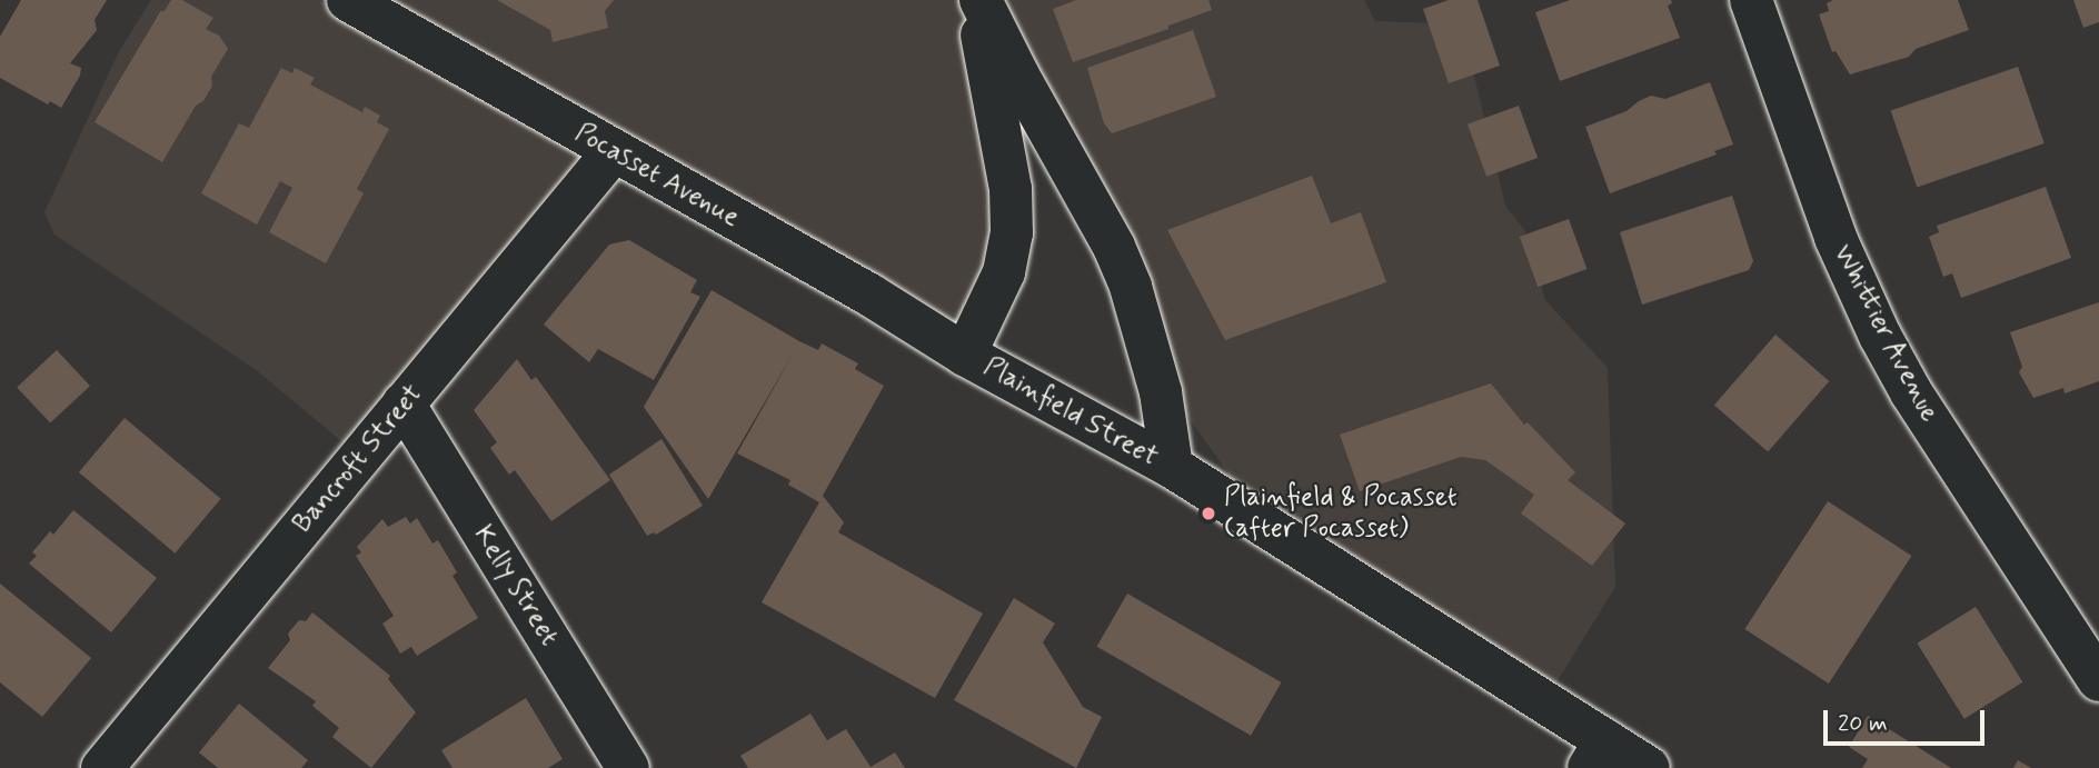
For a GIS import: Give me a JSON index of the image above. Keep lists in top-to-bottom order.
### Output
{
  "streets": {
    "main road": [
      "Pocasset Avenue",
      "Whittier Avenue",
      "Plainfield Street",
      "Bancroft Street",
      "Kelly Street"
    ]
  },
  "crossings": [
    ["Pocasset Avenue", "Plainfield Street"],
    ["Pocasset Avenue", "Bancroft Street"],
    ["Bancroft Street", "Kelly Street"]
  ],
  "places": ["Plainfield & Pocasset (after Pocasset)"],
  "scale_bar": "20 m"
}
